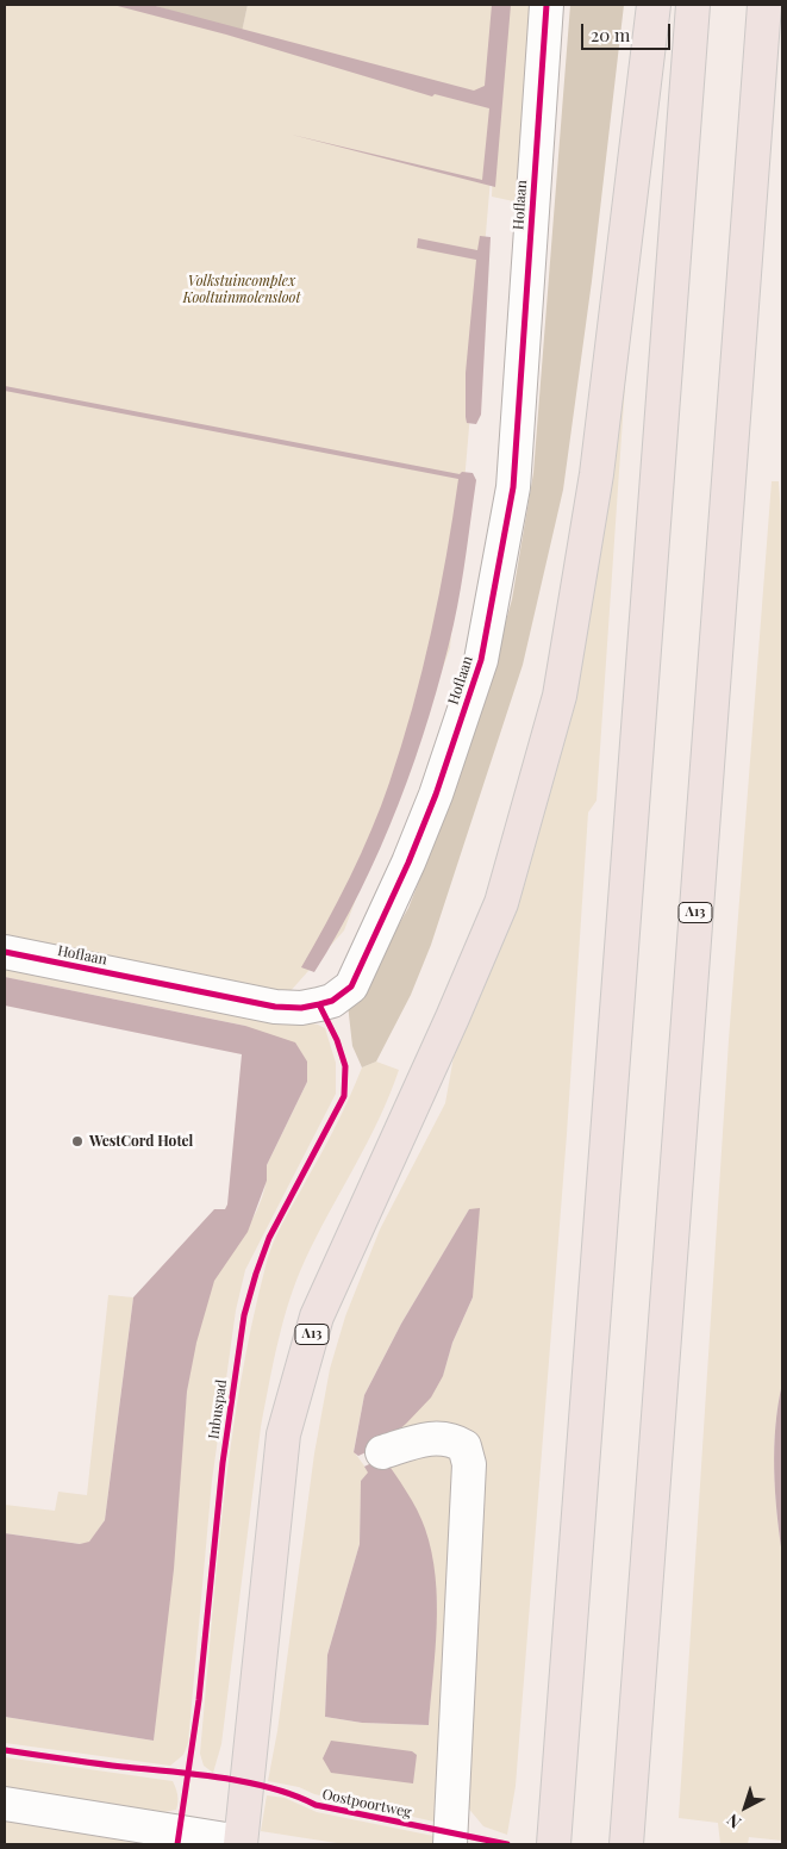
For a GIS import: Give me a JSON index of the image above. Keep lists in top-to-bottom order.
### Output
{
  "streets": {
    "highway": ["A13"],
    "street": ["Hoflaan"],
    "cycle path": ["Inbuspad", "Oostpoortweg"]
  },
  "parks": ["Volkstuincomplex Kooltuinmolensloot"],
  "places": ["WestCord Hotel"],
  "scale_bar": "20 m",
  "north": "bottom left"
}
